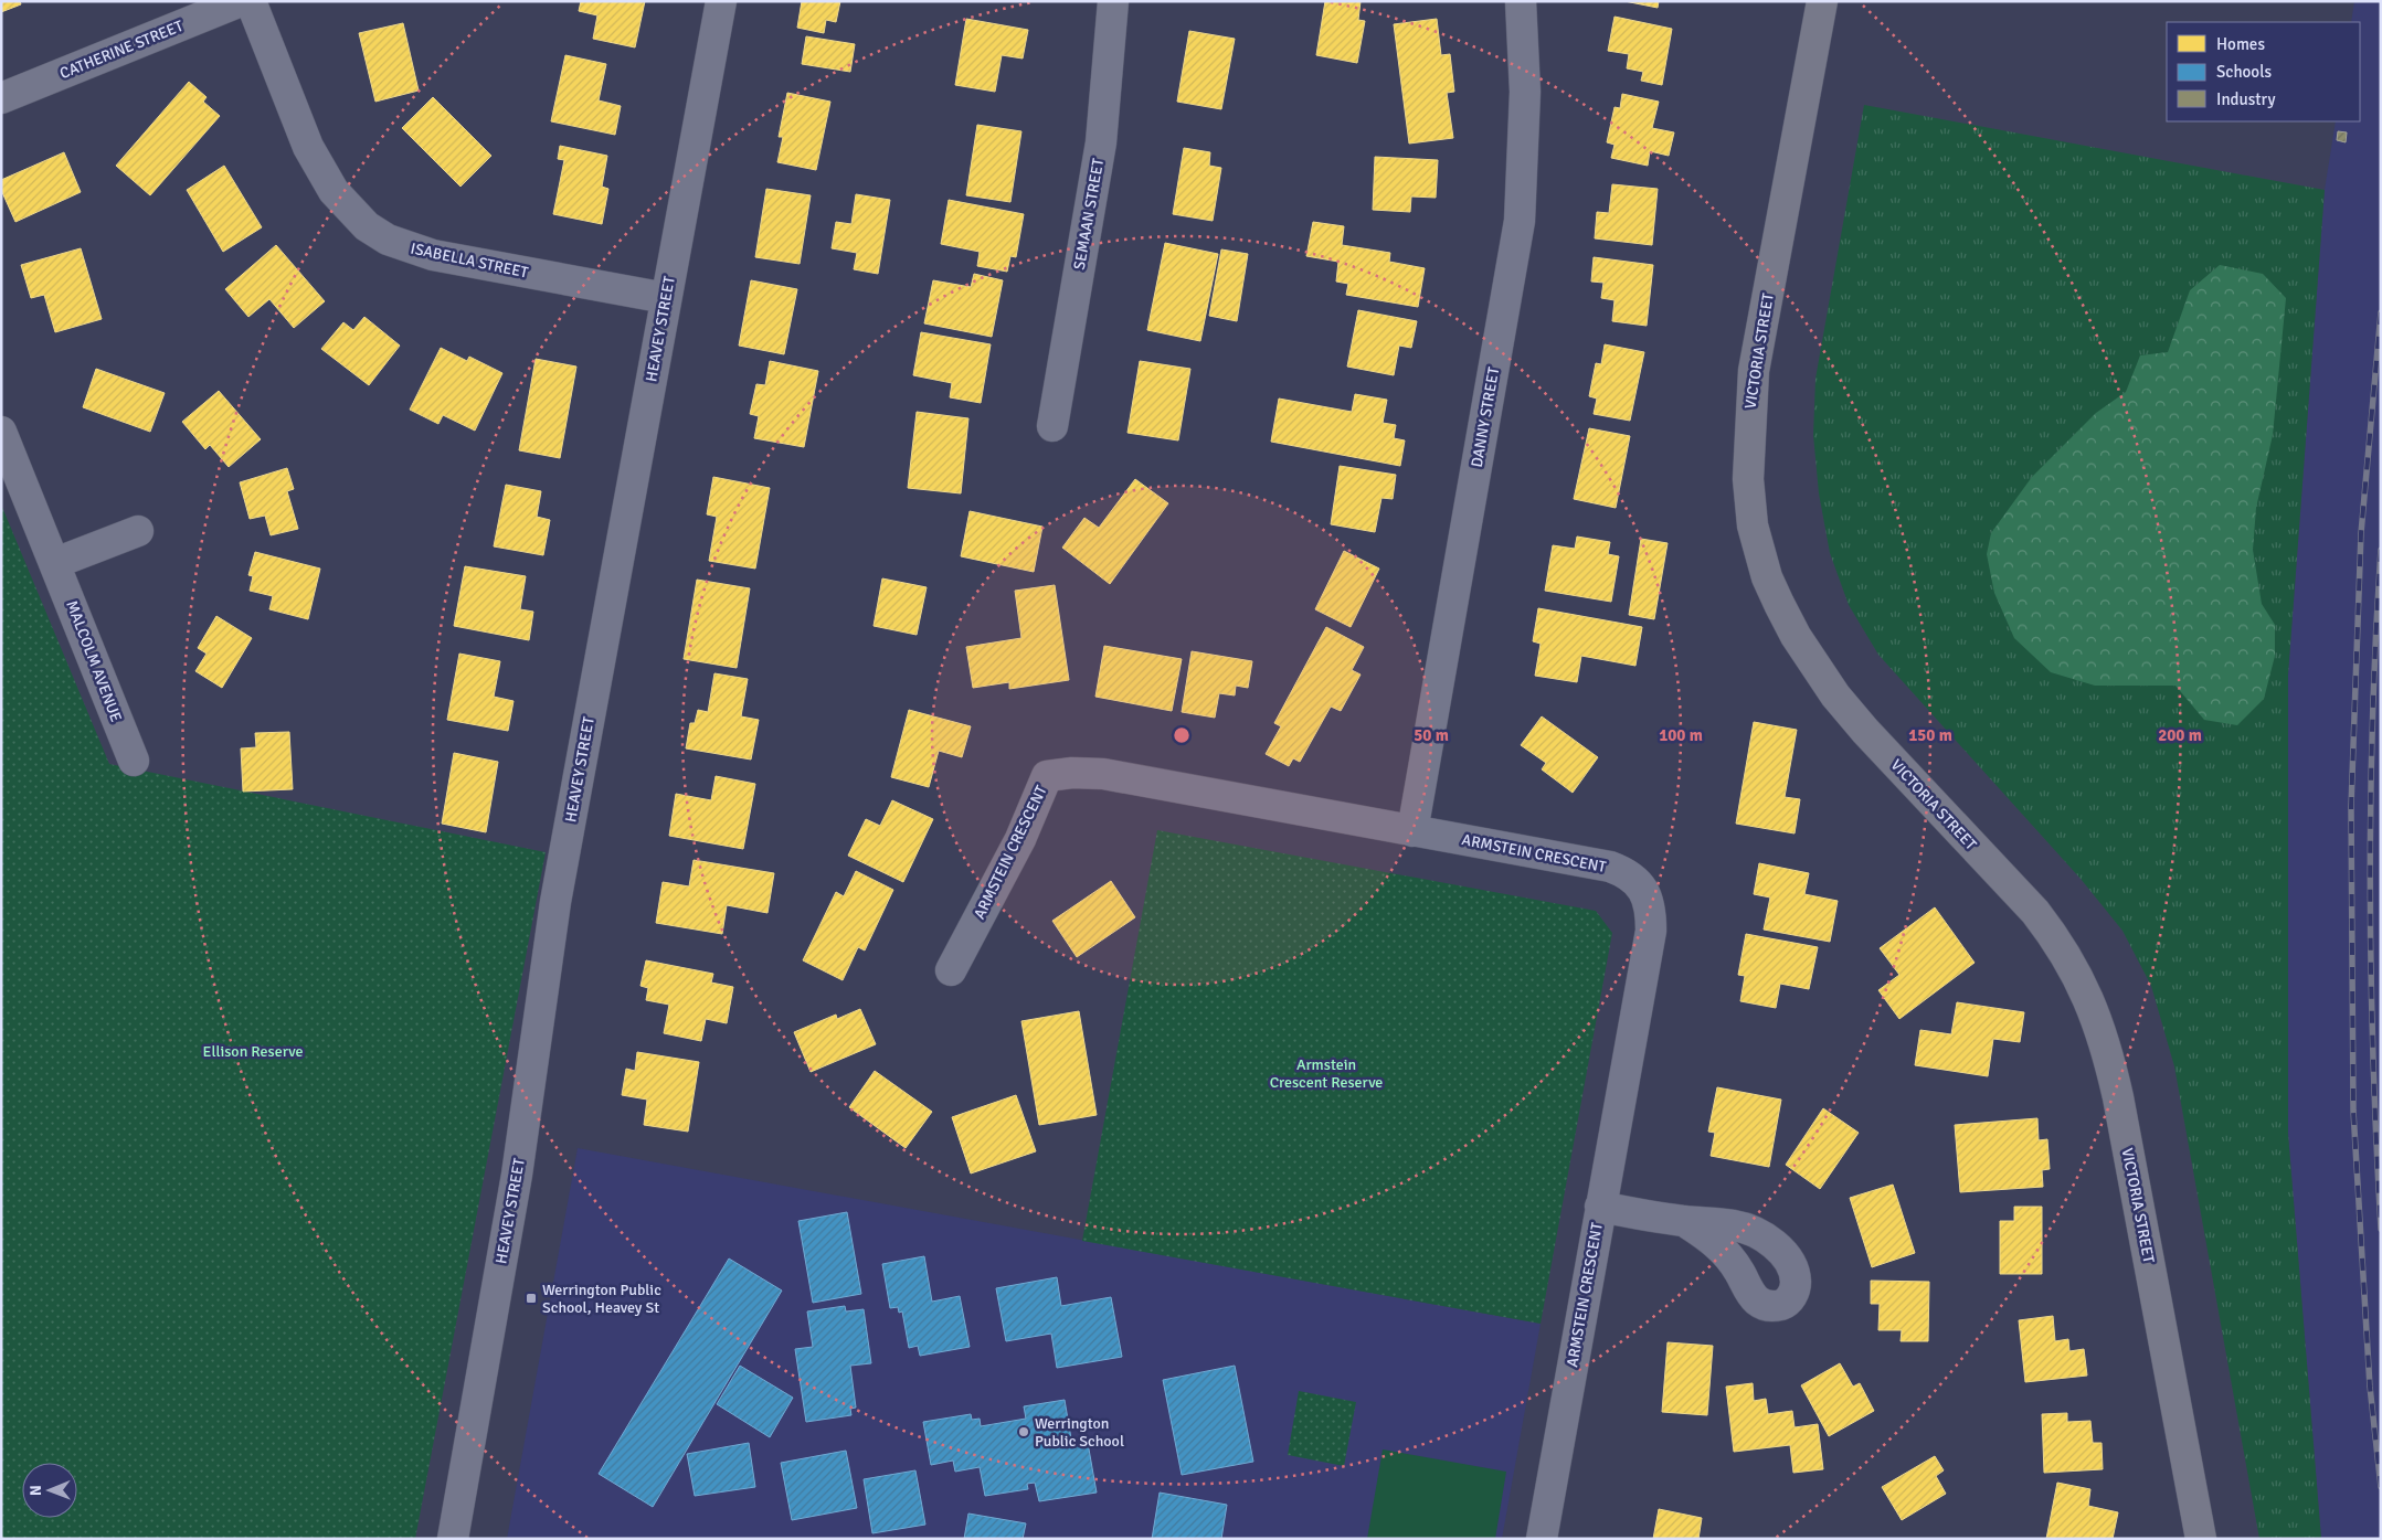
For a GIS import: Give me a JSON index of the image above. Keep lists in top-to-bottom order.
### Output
{
  "streets": {
    "street": [
      "CATHERINE STREET",
      "SEMAAN STREET",
      "ISABELLA STREET",
      "HEAVEY STREET",
      "VICTORIA STREET",
      "DANNY STREET",
      "MALCOLM AVENUE",
      "ARMSTEIN CRESCENT"
    ]
  },
  "crossings": [
    ["ISABELLA STREET", "HEAVEY STREET"],
    ["DANNY STREET", "ARMSTEIN CRESCENT"]
  ],
  "parks": ["Ellison Reserve", "Armstein Crescent Reserve"],
  "places": {
    "transit": ["Werrington Public School, Heavey St"],
    "other": ["Werrington Public School"]
  },
  "legend": ["Homes", "Schools", "Industry"],
  "north": "left",
  "rings": [
    "50 m",
    "100 m",
    "150 m",
    "200 m"
  ]
}
